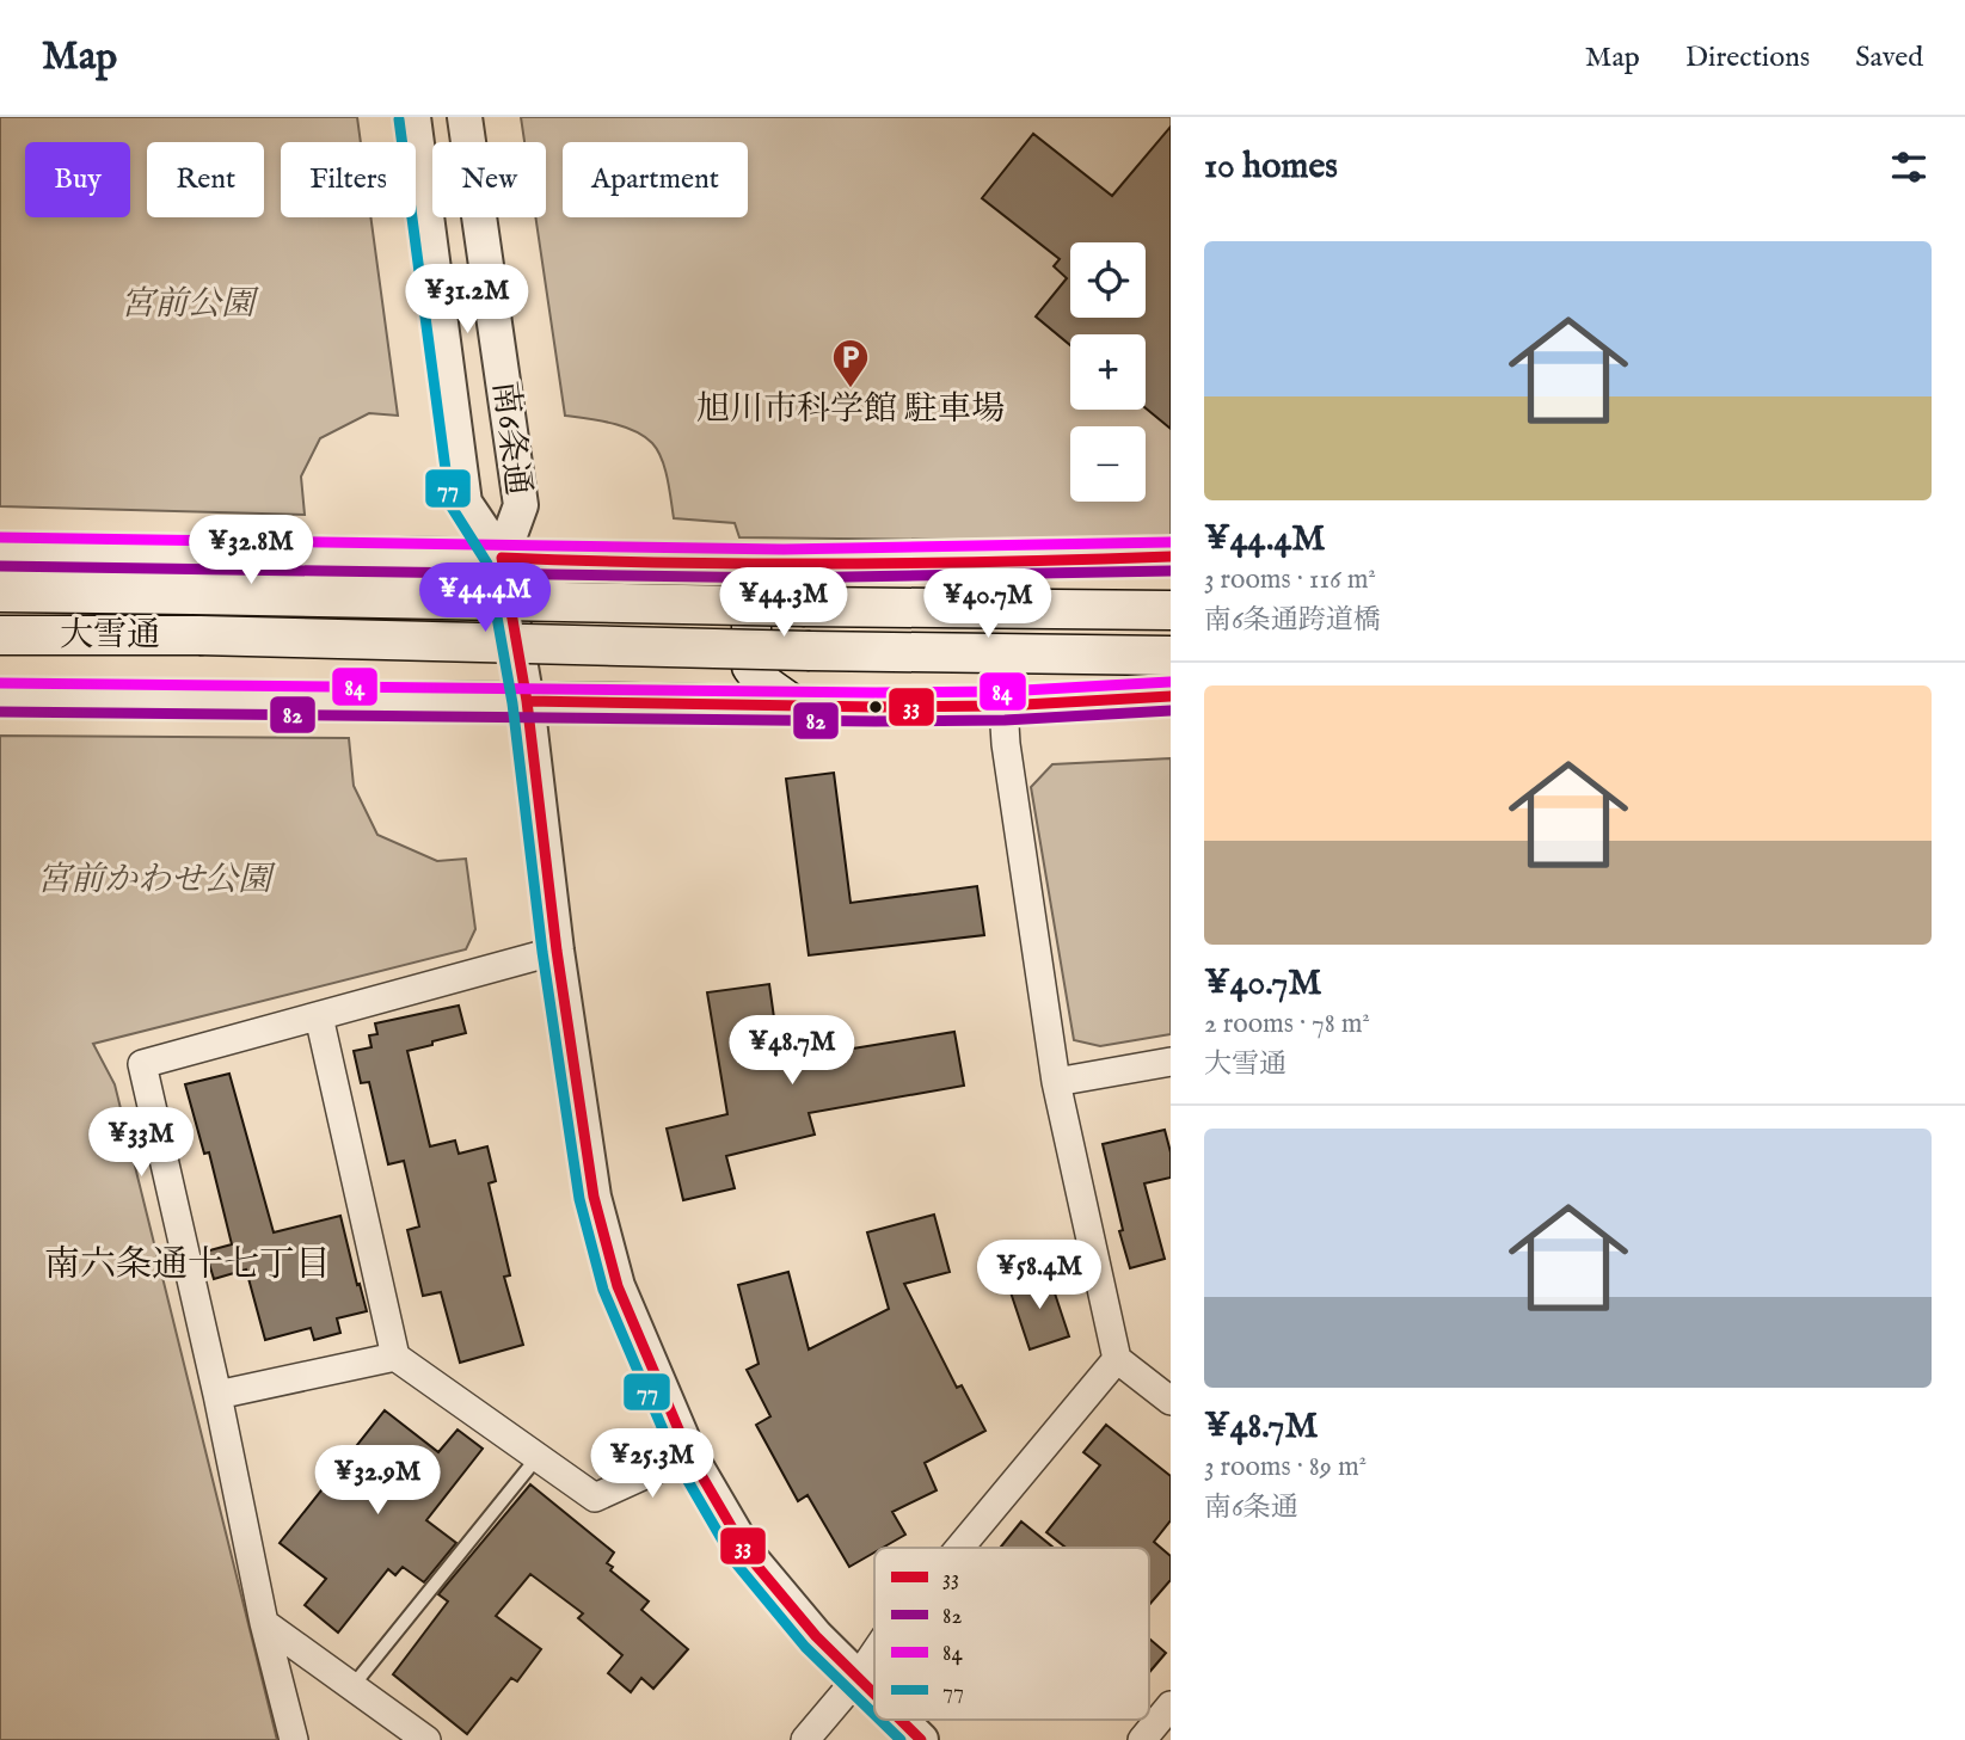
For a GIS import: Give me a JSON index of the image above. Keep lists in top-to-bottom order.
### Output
{
  "streets": {
    "main road": ["大雪通"],
    "street": ["南6条通"]
  },
  "districts": ["南六条通十七丁目"],
  "parks": ["宮前公園", "宮前かわせ公園"],
  "places": {
    "parking": ["旭川市科学館 駐車場"]
  },
  "lines": [
    "transit line 77",
    "transit line 84",
    "transit line 33",
    "transit line 82"
  ],
  "legend": [
    "33",
    "82",
    "84",
    "77"
  ],
  "page": {
    "header": "Map",
    "nav": ["Map", "Directions", "Saved"],
    "heading": "10 homes",
    "chip": [
      "Buy",
      "Rent",
      "Filters",
      "New",
      "Apartment"
    ],
    "list": [
      {
        "name": "¥44.4M",
        "note": "3 rooms · 116 m² · 南6条通跨道橋"
      },
      {
        "name": "¥40.7M",
        "note": "2 rooms · 78 m² · 大雪通"
      },
      {
        "name": "¥48.7M",
        "note": "3 rooms · 89 m² · 南6条通"
      }
    ],
    "map_buttons": ["+", "−"],
    "price": [
      "¥31.2M",
      "¥32.8M",
      "¥44.4M",
      "¥44.3M",
      "¥40.7M",
      "¥48.7M",
      "¥33M",
      "¥58.4M",
      "¥25.3M",
      "¥32.9M"
    ]
  }
}
